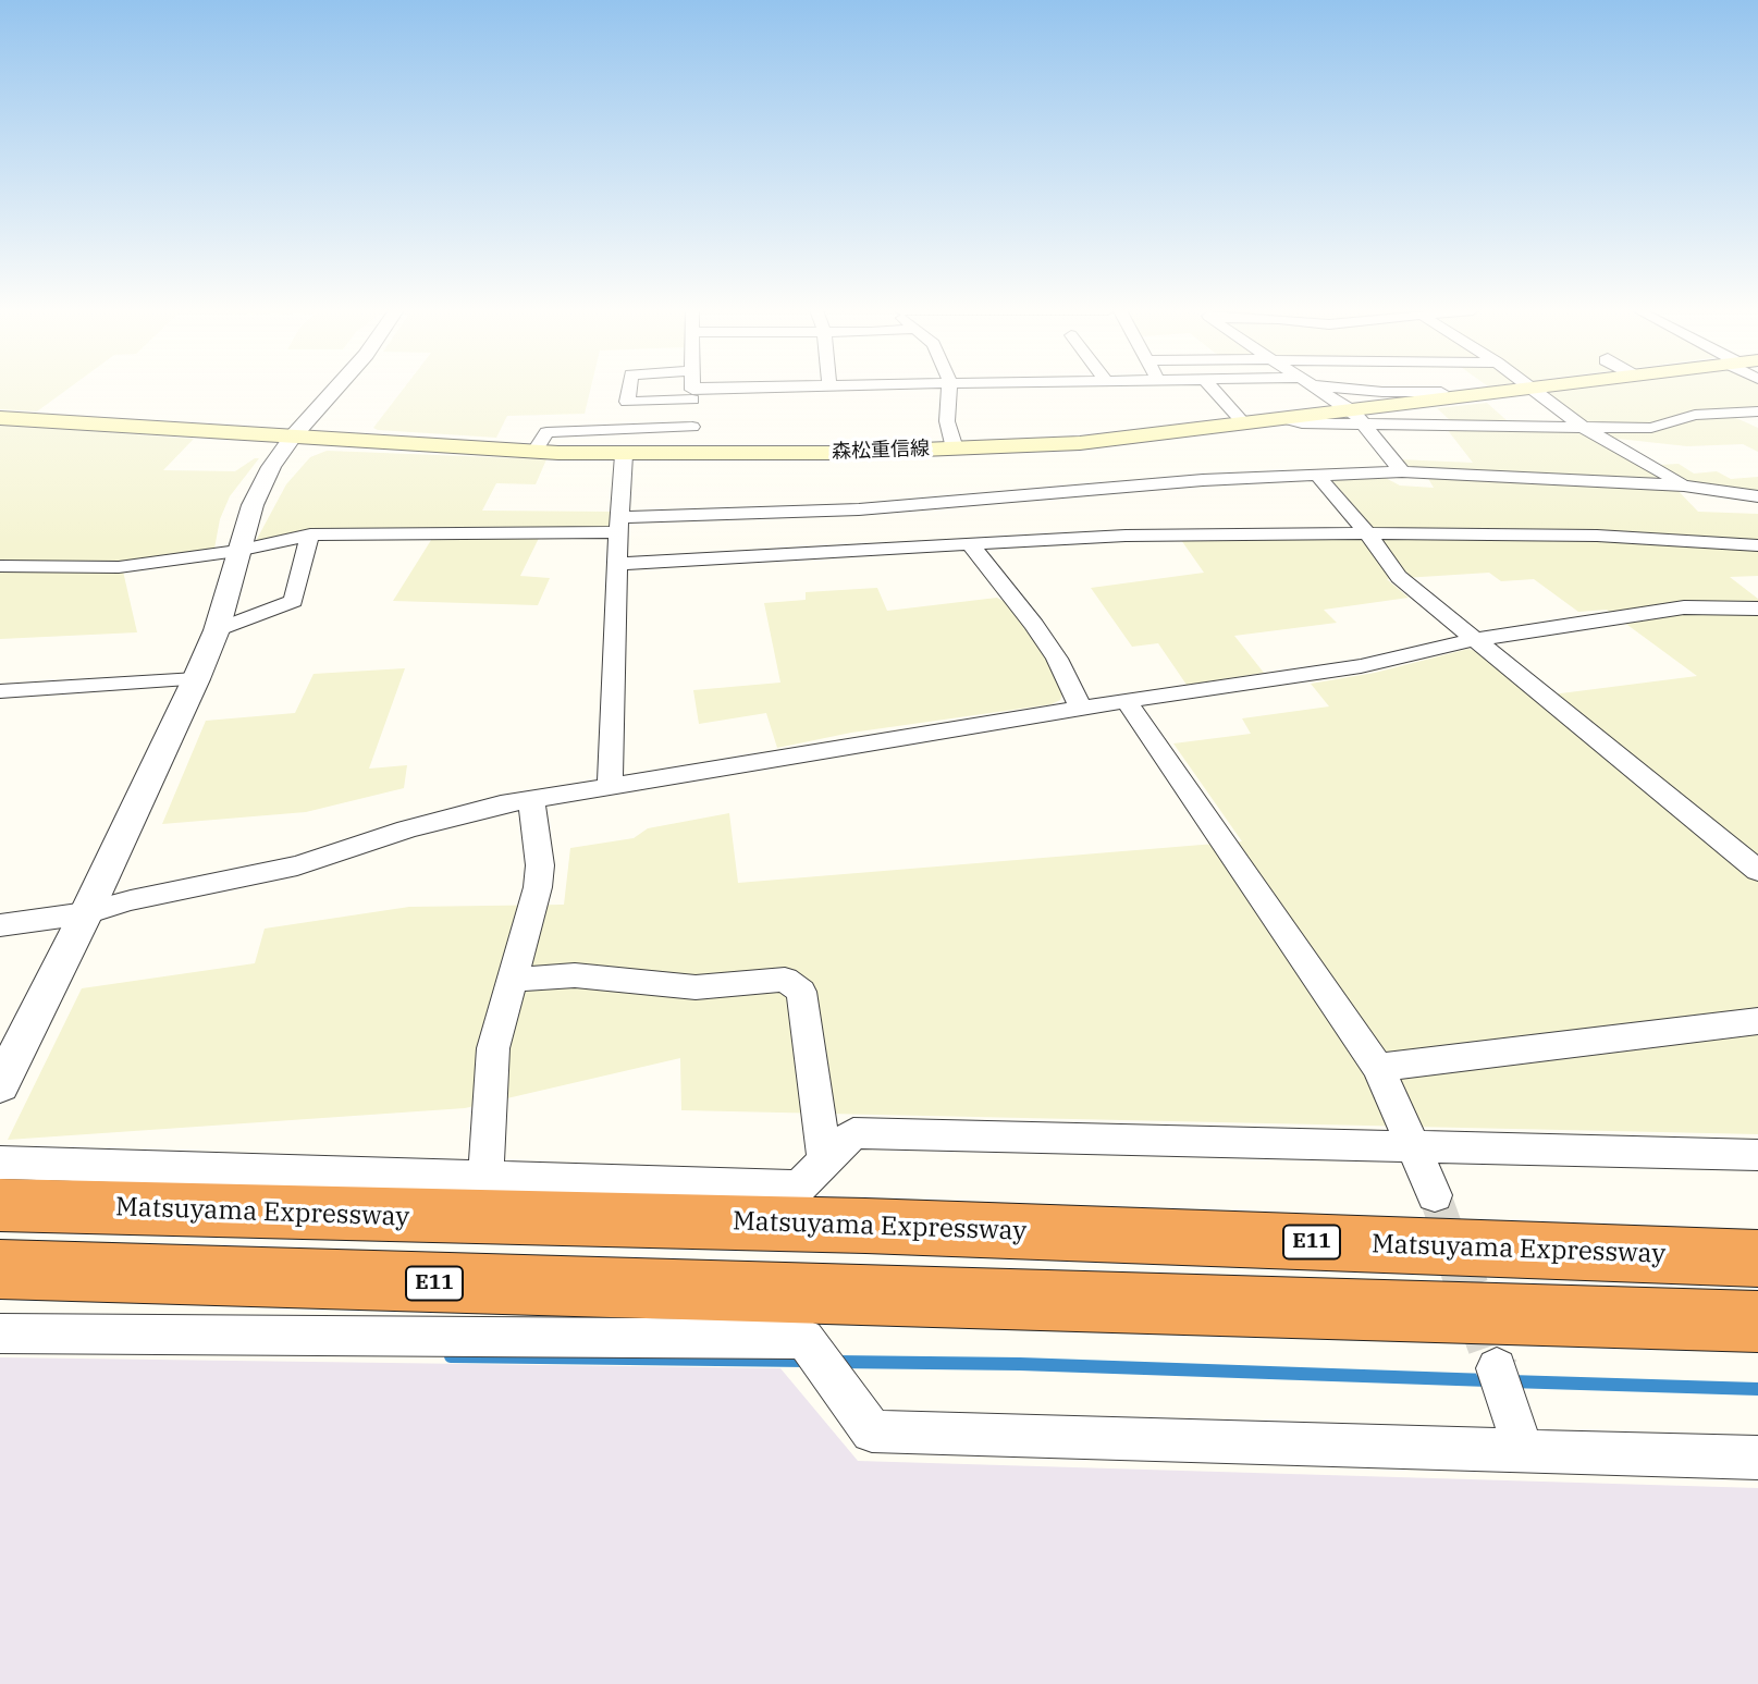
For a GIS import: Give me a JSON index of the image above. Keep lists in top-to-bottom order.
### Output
{
  "streets": {
    "highway": ["Matsuyama Expressway", "E11"],
    "main road": ["森松重信線"]
  }
}
